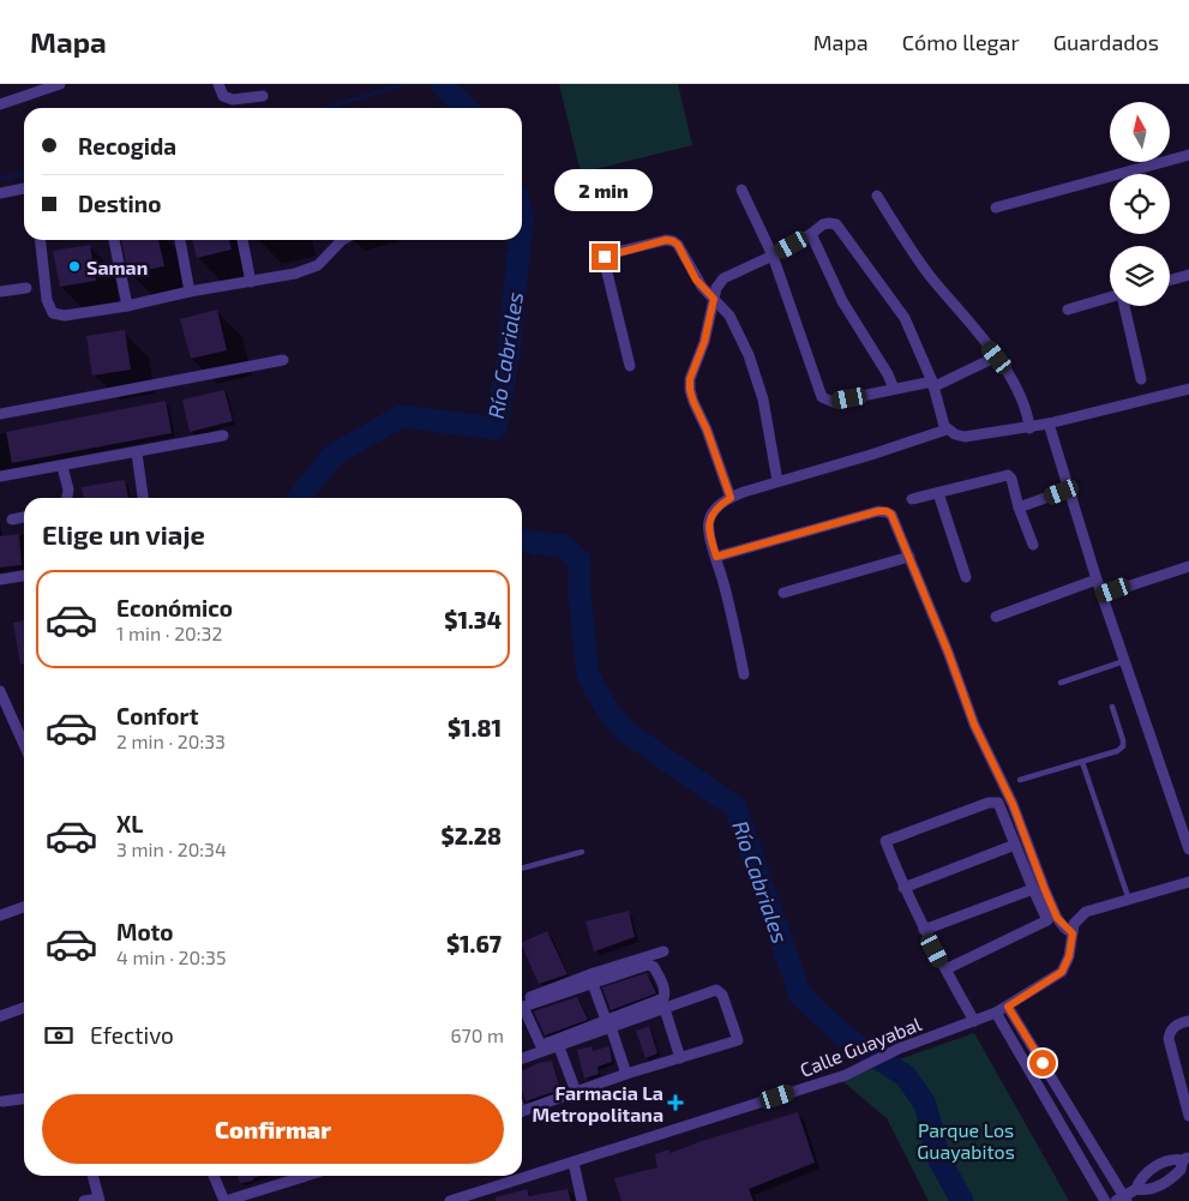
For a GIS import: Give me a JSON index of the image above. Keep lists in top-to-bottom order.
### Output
{
  "streets": {
    "street": ["Calle Guayabal"]
  },
  "water": ["Río Cabriales"],
  "parks": ["Parque Los Guayabitos"],
  "places": {
    "other": ["Saman"],
    "health": ["Farmacia La Metropolitana"]
  },
  "north": "top",
  "page": {
    "header": "Mapa",
    "nav": ["Mapa", "Cómo llegar", "Guardados"],
    "banner": ["Recogida", "Destino"],
    "bubble": "2 min",
    "heading": "Elige un viaje",
    "list": [
      {
        "name": "Económico",
        "note": "1 min · 20:32",
        "value": "$1.34"
      },
      {
        "name": "Confort",
        "note": "2 min · 20:33",
        "value": "$1.81"
      },
      {
        "name": "XL",
        "note": "3 min · 20:34",
        "value": "$2.28"
      },
      {
        "name": "Moto",
        "note": "4 min · 20:35",
        "value": "$1.67"
      }
    ],
    "pay": ["Efectivo", "670 m"],
    "buttons": "Confirmar"
  }
}
